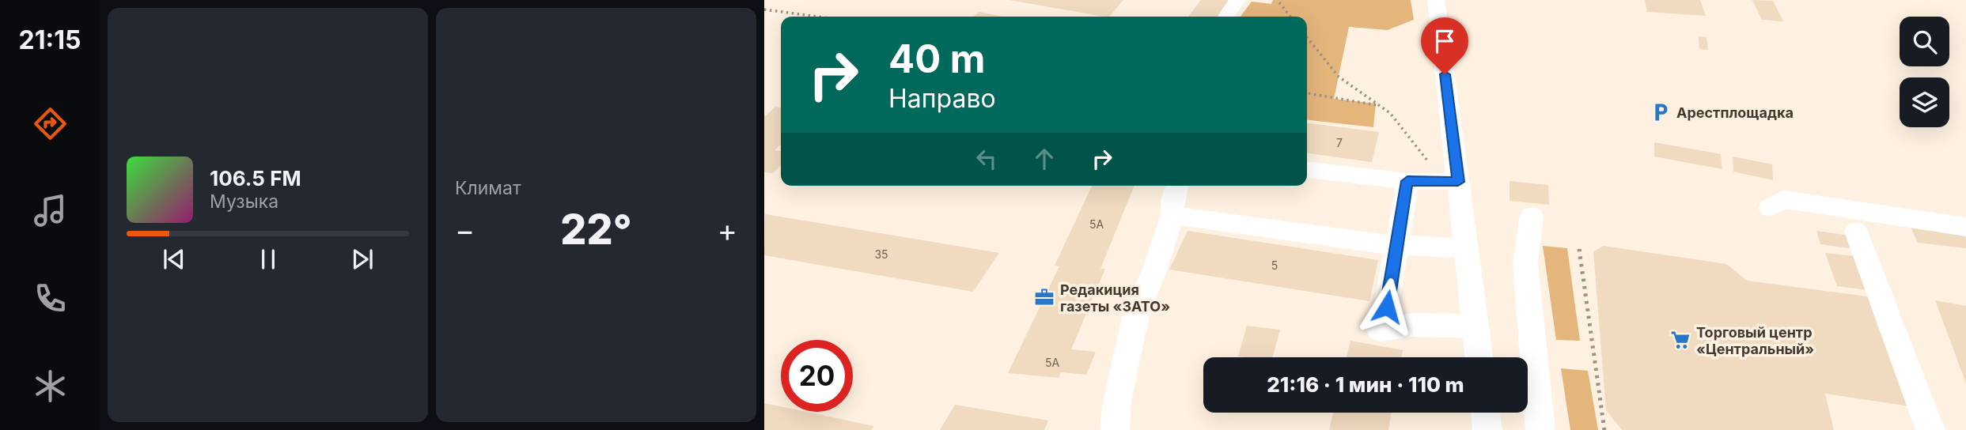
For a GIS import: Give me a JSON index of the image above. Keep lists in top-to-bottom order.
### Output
{
  "places": {
    "parking": ["Арестплощадка"],
    "office": ["Редакиция газеты «ЗАТО»"],
    "supermarket": ["Торговый центр «Центральный»"]
  },
  "house_numbers": [
    "7",
    "5А",
    "35",
    "5",
    "5А"
  ],
  "page": {
    "tabs": "21:15",
    "tile": "Климат",
    "turn": ["40 m", "Направо"],
    "song": ["106.5 FM", "Музыка"],
    "heat": ["−", "22°", "+"],
    "limit": "20",
    "trip": "21:16 · 1 мин · 110 m"
  }
}
